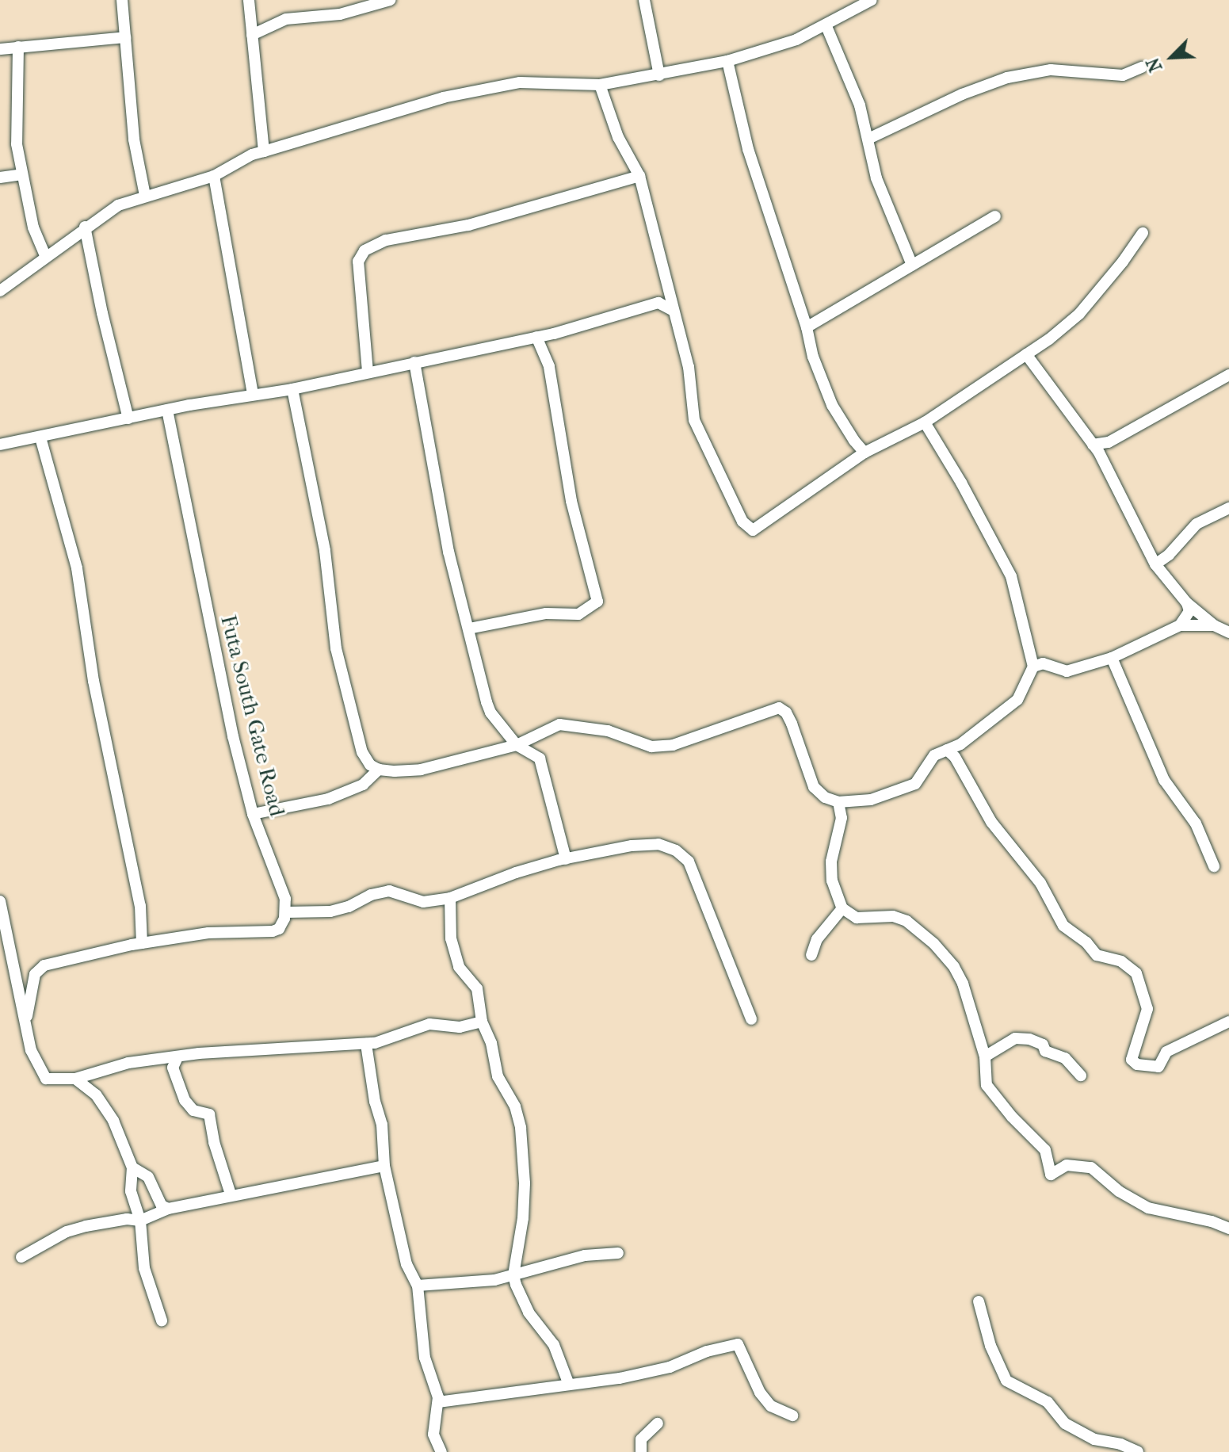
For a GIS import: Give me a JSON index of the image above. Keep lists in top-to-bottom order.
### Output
{
  "streets": {
    "street": ["Futa South Gate Road"]
  },
  "north": "bottom left"
}
